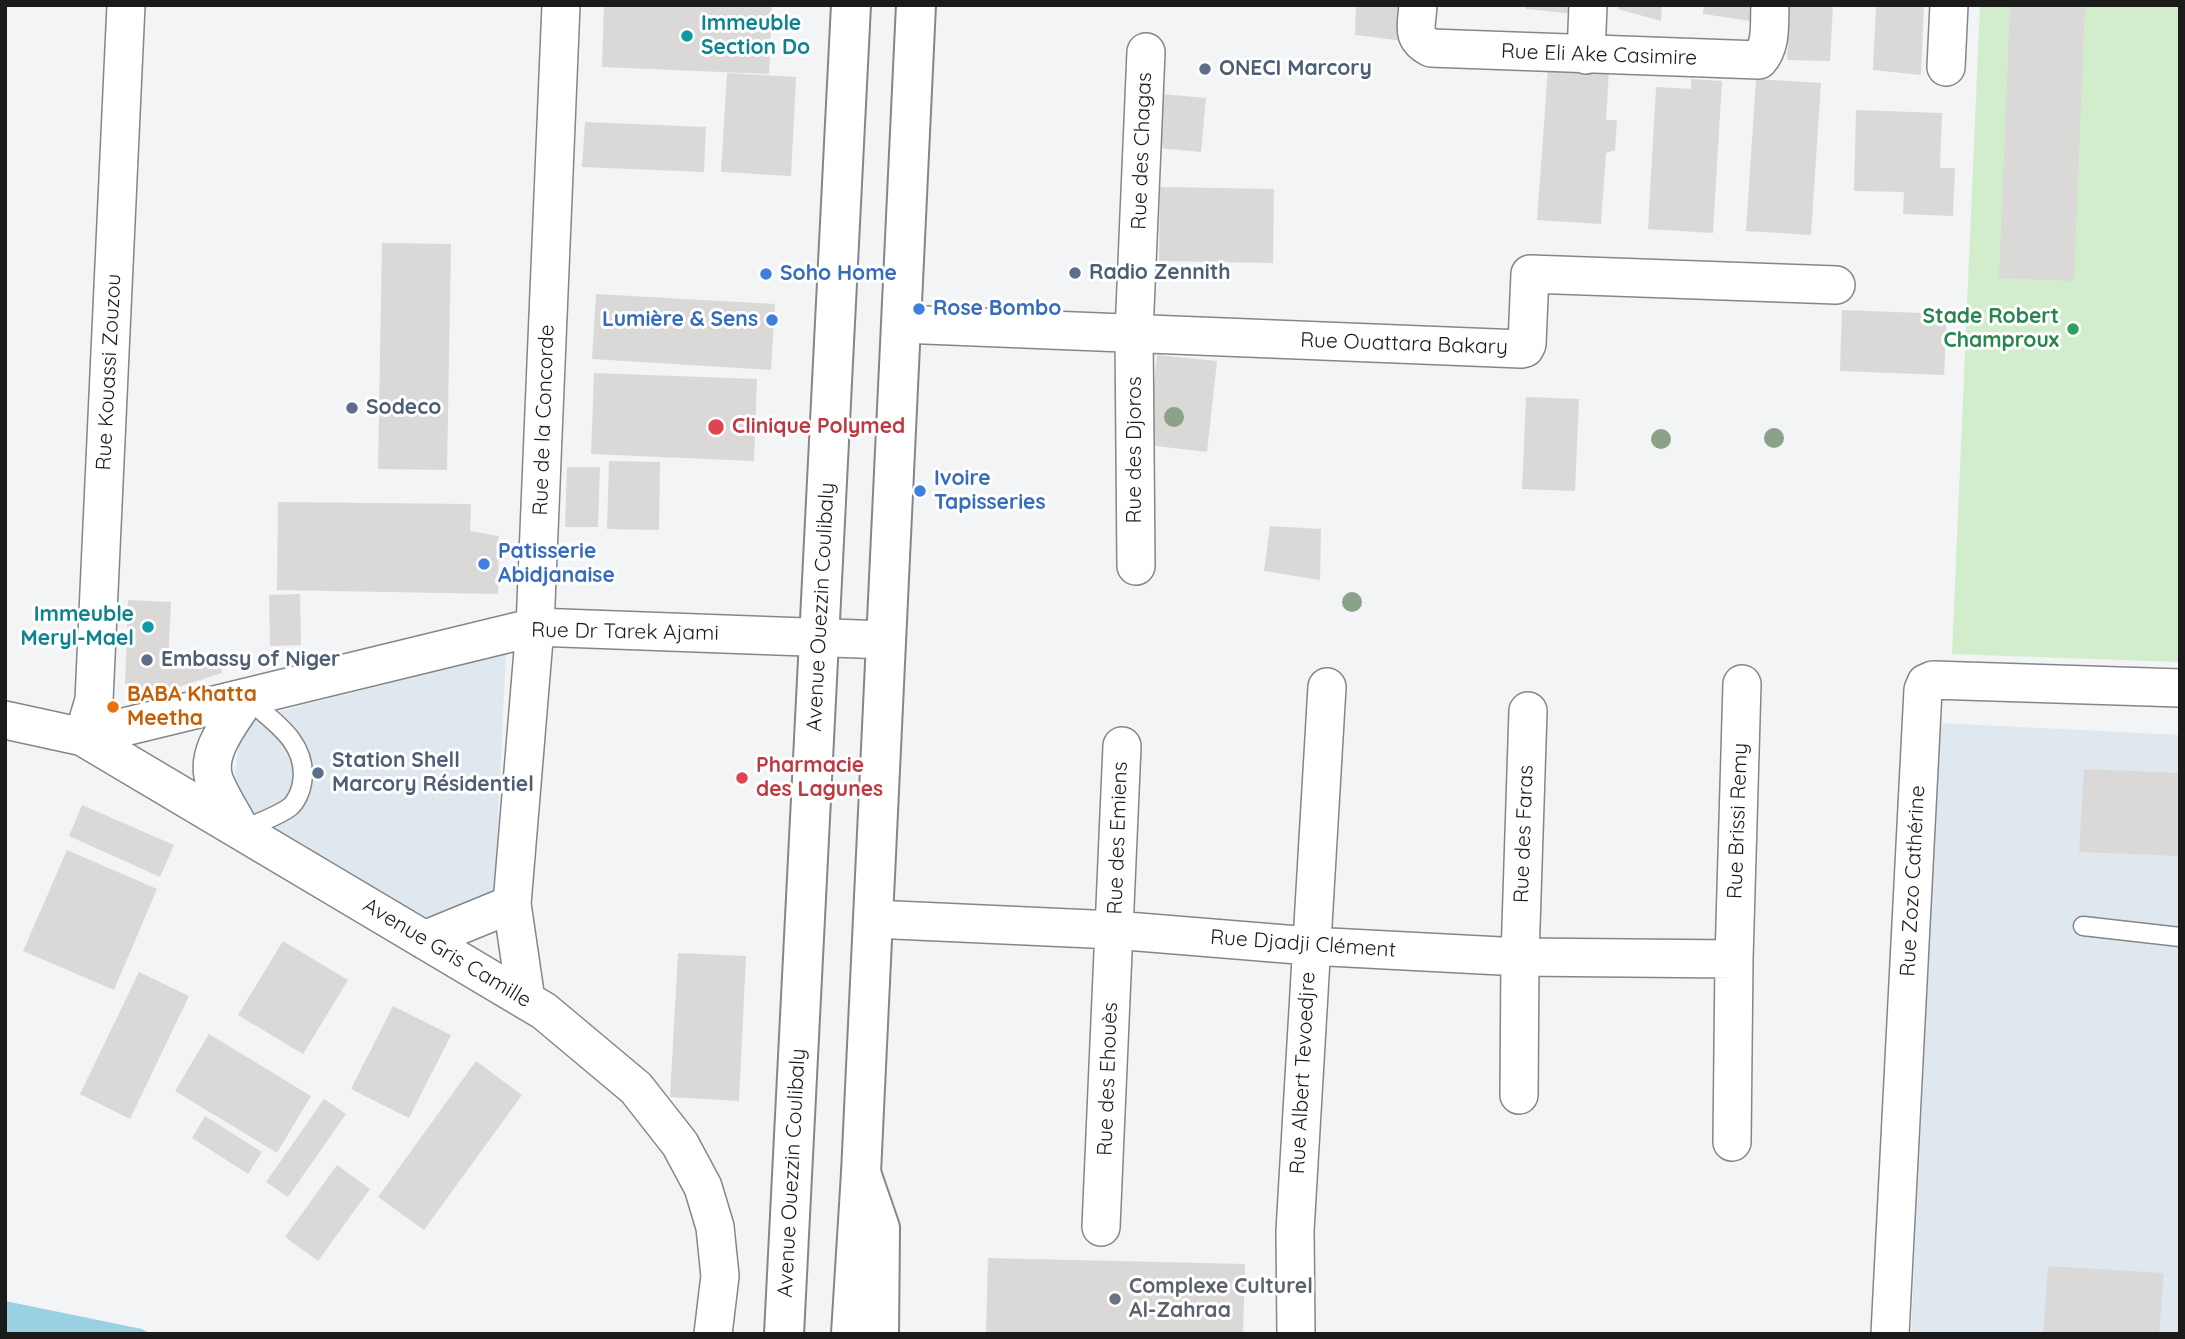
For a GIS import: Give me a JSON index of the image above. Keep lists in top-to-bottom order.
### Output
{
  "streets": {
    "main road": ["Avenue Ouezzin Coulibaly"],
    "street": [
      "Rue Eli Ake Casimire",
      "Rue des Chagas",
      "Rue Ouattara Bakary",
      "Rue Kouassi Zouzou",
      "Rue de la Concorde",
      "Rue des Djoros",
      "Rue Dr Tarek Ajami",
      "Rue Brissi Remy",
      "Rue des Faras",
      "Rue des Emiens",
      "Rue Zozo Cathérine",
      "Rue Djadji Clément",
      "Avenue Gris Camille",
      "Rue Albert Tevoedjre",
      "Rue des Ehouès"
    ]
  },
  "crossings": [
    ["Rue des Chagas", "Rue Ouattara Bakary"],
    ["Rue des Chagas", "Rue des Djoros"],
    ["Rue Ouattara Bakary", "Rue des Djoros"],
    ["Rue Kouassi Zouzou", "Rue Dr Tarek Ajami"],
    ["Rue Kouassi Zouzou", "Avenue Gris Camille"],
    ["Rue de la Concorde", "Rue Dr Tarek Ajami"],
    ["Rue de la Concorde", "Avenue Gris Camille"],
    ["Avenue Ouezzin Coulibaly", "Rue Dr Tarek Ajami"],
    ["Rue Dr Tarek Ajami", "Avenue Gris Camille"],
    ["Rue Brissi Remy", "Rue Djadji Clément"],
    ["Rue des Faras", "Rue Djadji Clément"],
    ["Rue des Emiens", "Rue Djadji Clément"],
    ["Rue des Emiens", "Rue des Ehouès"],
    ["Rue Djadji Clément", "Rue Albert Tevoedjre"],
    ["Rue Djadji Clément", "Rue des Ehouès"]
  ],
  "places": [
    "Immeuble Section Do",
    "ONECI Marcory",
    "Radio Zennith",
    "Soho Home",
    "Rose Bombo",
    "Lumière & Sens",
    "Stade Robert Champroux",
    "Sodeco",
    "Clinique Polymed",
    "Ivoire Tapisseries",
    "Patisserie Abidjanaise",
    "Immeuble Meryl-Mael",
    "Embassy of Niger",
    "BABA Khatta Meetha",
    "Station Shell Marcory Résidentiel",
    "Pharmacie des Lagunes",
    "Complexe Culturel Al-Zahraa"
  ]
}
